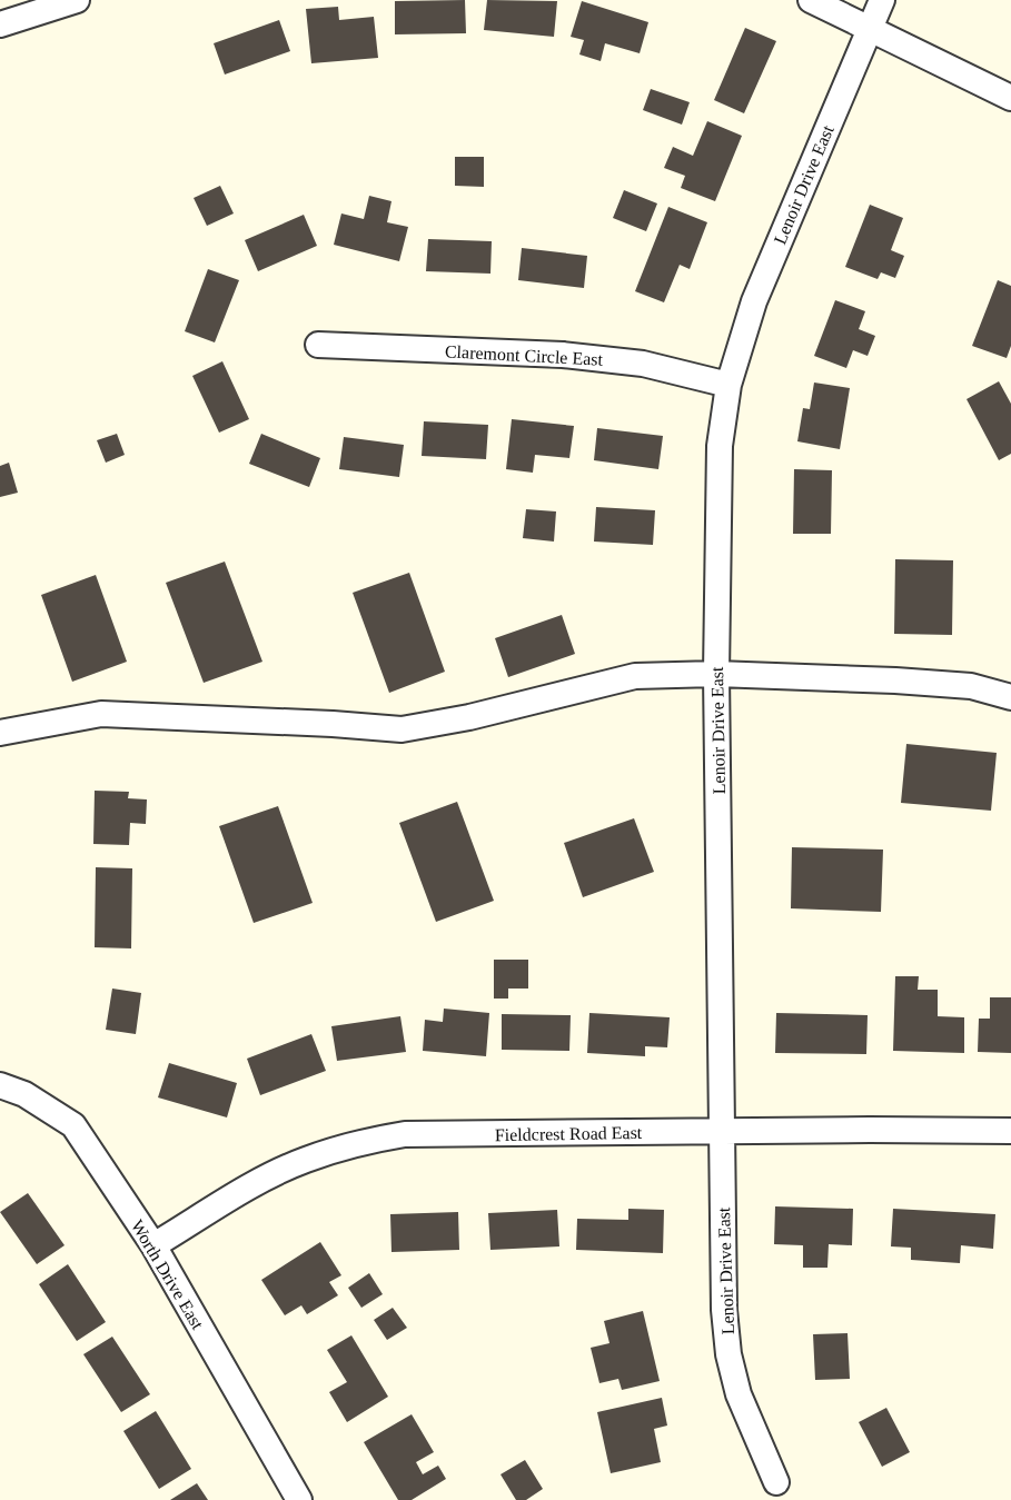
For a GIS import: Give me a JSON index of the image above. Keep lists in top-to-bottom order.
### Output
{
  "streets": {
    "street": [
      "Lenoir Drive East",
      "Claremont Circle East",
      "Fieldcrest Road East",
      "Worth Drive East"
    ]
  },
  "crossings": [
    ["Lenoir Drive East", "Claremont Circle East"],
    ["Lenoir Drive East", "Fieldcrest Road East"],
    ["Fieldcrest Road East", "Worth Drive East"]
  ]
}
